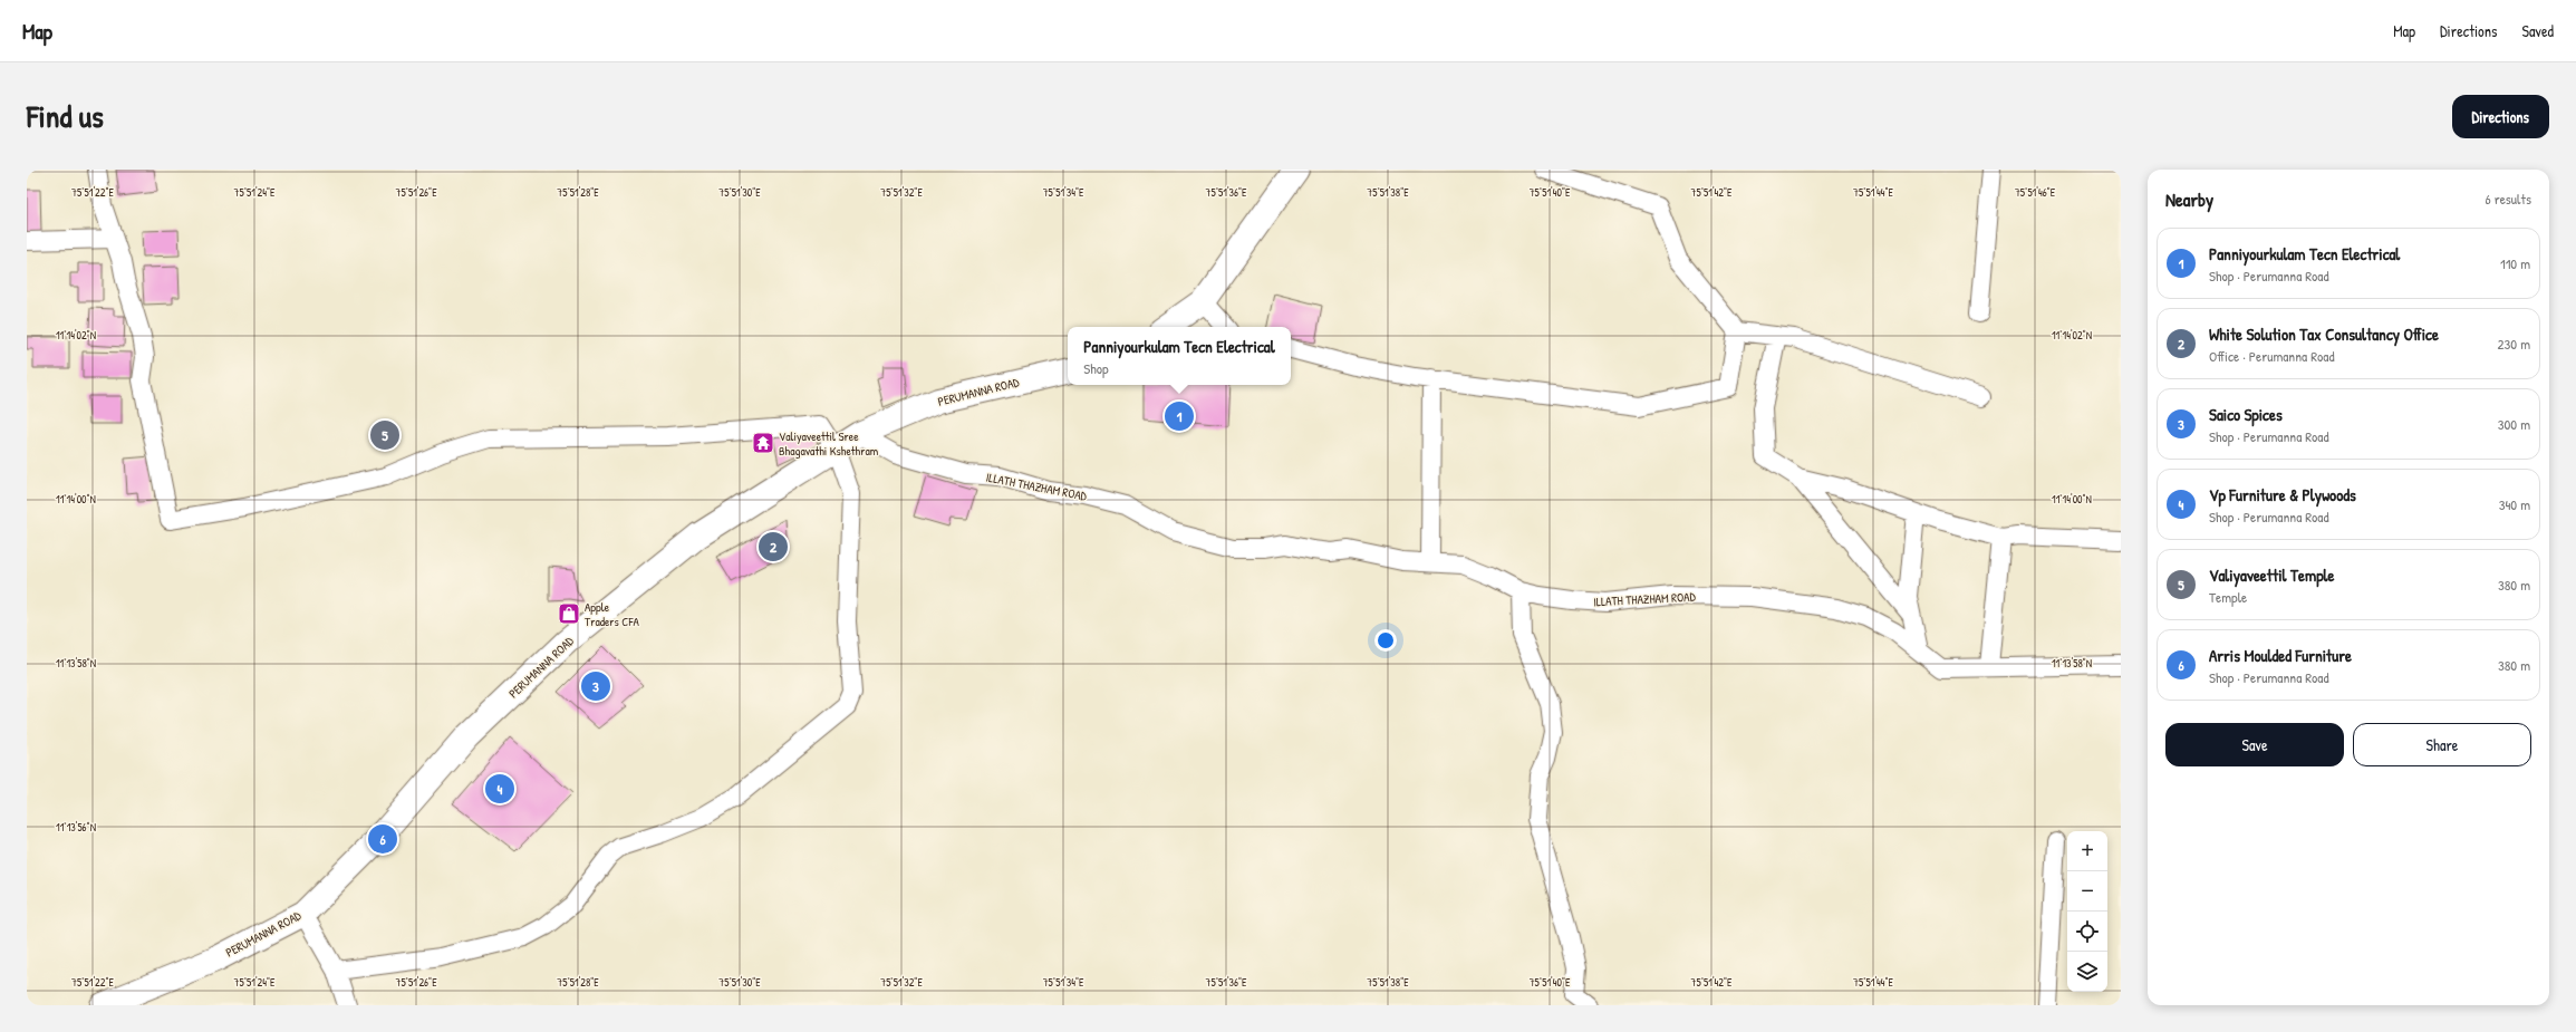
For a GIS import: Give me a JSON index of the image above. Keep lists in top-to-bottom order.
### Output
{
  "streets": {
    "main road": ["PERUMANNA ROAD"],
    "street": ["ILLATH THAZHAM ROAD"]
  },
  "crossings": [
    ["PERUMANNA ROAD", "ILLATH THAZHAM ROAD"]
  ],
  "places": {
    "temple": ["Valiyaveettil Sree Bhagavathi Kshethram"],
    "shop": ["Apple Traders CFA"]
  },
  "page": {
    "header": "Map",
    "nav": ["Map", "Directions", "Saved"],
    "title": "Find us",
    "buttons": [
      "Directions",
      ["Save", "Share"]
    ],
    "heading": ["Nearby", "6 results"],
    "list": [
      {
        "mark": "1",
        "name": "Panniyourkulam Tecn Electrical",
        "note": "Shop · Perumanna Road",
        "value": "110 m"
      },
      {
        "mark": "2",
        "name": "White Solution Tax Consultancy Office",
        "note": "Office · Perumanna Road",
        "value": "230 m"
      },
      {
        "mark": "3",
        "name": "Saico Spices",
        "note": "Shop · Perumanna Road",
        "value": "300 m"
      },
      {
        "mark": "4",
        "name": "Vp Furniture & Plywoods",
        "note": "Shop · Perumanna Road",
        "value": "340 m"
      },
      {
        "mark": "5",
        "name": "Valiyaveettil Temple",
        "note": "Temple",
        "value": "380 m"
      },
      {
        "mark": "6",
        "name": "Arris Moulded Furniture",
        "note": "Shop · Perumanna Road",
        "value": "380 m"
      }
    ],
    "popup": ["Panniyourkulam Tecn Electrical", "Shop"],
    "pins": [
      "1",
      "5",
      "2",
      "3",
      "4",
      "6"
    ],
    "map_buttons": ["+", "−"]
  },
  "coordinates": [
    "75°51'22\"E",
    "75°51'24\"E",
    "75°51'26\"E",
    "75°51'28\"E",
    "75°51'30\"E",
    "75°51'32\"E",
    "75°51'34\"E",
    "75°51'36\"E",
    "75°51'38\"E",
    "75°51'40\"E",
    "75°51'42\"E",
    "75°51'44\"E",
    "75°51'46\"E",
    "11°14'02\"N",
    "11°14'00\"N",
    "11°13'58\"N",
    "11°13'56\"N"
  ]
}
